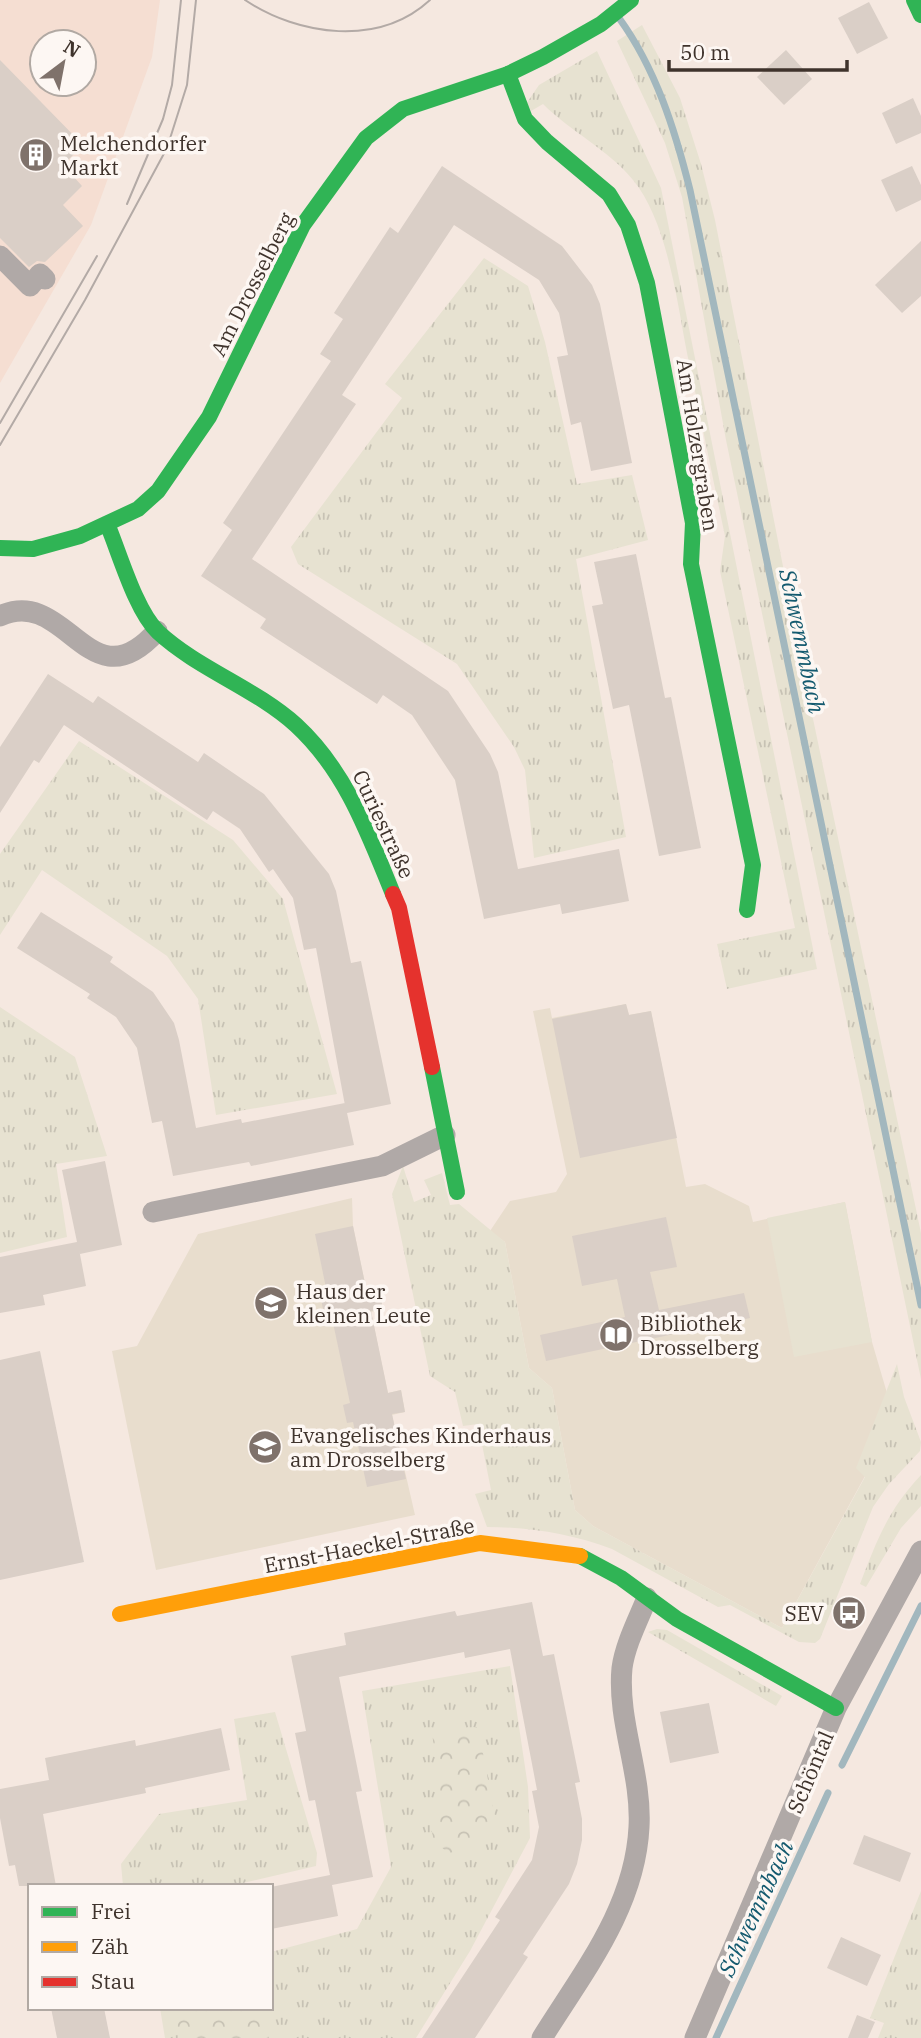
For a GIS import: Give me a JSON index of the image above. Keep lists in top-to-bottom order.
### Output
{
  "streets": {
    "street": [
      "Am Drosselberg",
      "Am Holzergraben",
      "Curiestraße",
      "Ernst-Haeckel-Straße",
      "Schöntal"
    ]
  },
  "crossings": [
    ["Am Drosselberg", "Am Holzergraben"],
    ["Am Drosselberg", "Curiestraße"],
    ["Ernst-Haeckel-Straße", "Schöntal"]
  ],
  "water": ["Schwemmbach"],
  "places": {
    "building": ["Melchendorfer Markt"],
    "school or university": ["Haus der kleinen Leute", "Evangelisches Kinderhaus am Drosselberg"],
    "library": ["Bibliothek Drosselberg"],
    "bus stop": ["SEV"]
  },
  "legend": ["Frei", "Zäh", "Stau"],
  "scale_bar": "50 m",
  "north": "top right"
}
